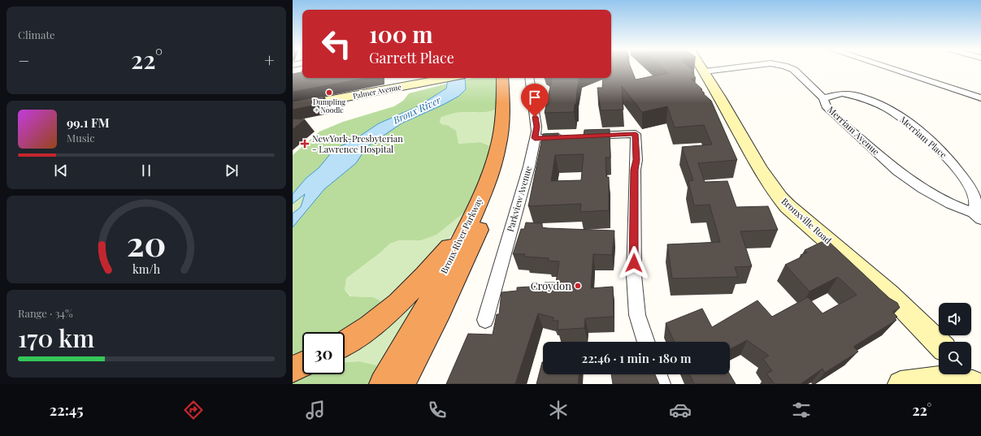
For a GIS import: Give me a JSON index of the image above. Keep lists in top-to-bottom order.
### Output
{
  "streets": {
    "highway": ["Bronx River Parkway"],
    "street": [
      "Palmer Avenue",
      "Merriam Avenue",
      "Merriam Place",
      "Parkview Avenue",
      "Bronxville Road"
    ]
  },
  "crossings": [
    ["Merriam Avenue", "Merriam Place"],
    ["Merriam Avenue", "Bronxville Road"]
  ],
  "water": ["Bronx River"],
  "places": {
    "other": ["Dumpling + Noodle", "Croydon"],
    "health": ["NewYork-Presbyterian - Lawrence Hospital"]
  },
  "page": {
    "tile": [
      "Climate",
      ["Range · 34%", "170 km"]
    ],
    "turn": ["100 m", "Garrett Place"],
    "heat": ["−", "22°", "+"],
    "song": ["99.1 FM", "Music"],
    "limit": "30",
    "trip": "22:46 · 1 min · 180 m",
    "tabs": ["22:45", "22°"],
    "gauge": ["20", "km/h"]
  }
}
